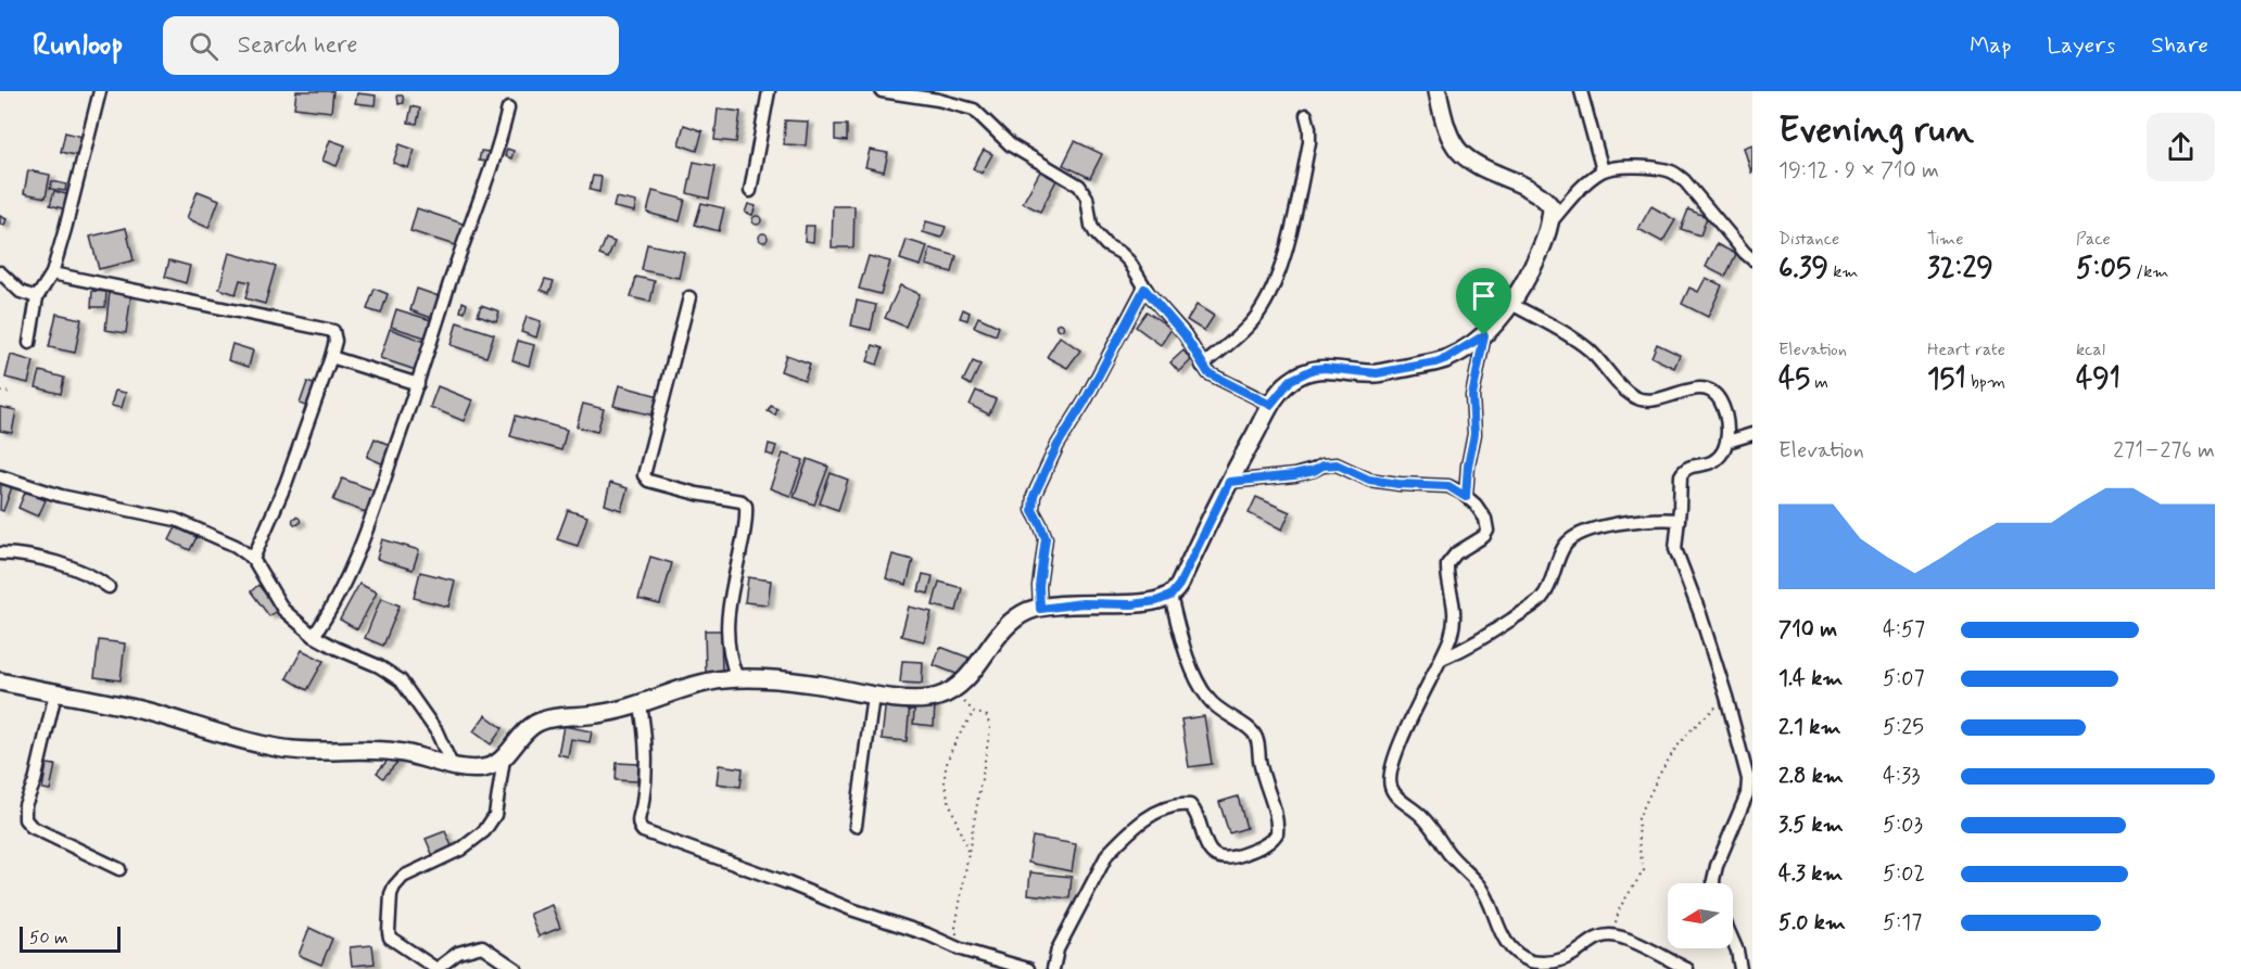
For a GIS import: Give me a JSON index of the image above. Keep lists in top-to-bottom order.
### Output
{
  "scale_bar": "50 m",
  "north": "left",
  "page": {
    "header": "Runloop",
    "search": "Search here",
    "nav": ["Map", "Layers", "Share"],
    "heading": ["Evening run", "19:12 · 9 × 710 m"],
    "stats": [
      ["Distance", "6.39 km"],
      ["Time", "32:29"],
      ["Pace", "5:05 /km"],
      ["Elevation", "45 m"],
      ["Heart rate", "151 bpm"],
      ["kcal", "491"]
    ],
    "chart": ["Elevation", "271–276 m"],
    "list": [
      {
        "name": "710 m",
        "note": "4:57"
      },
      {
        "name": "1.4 km",
        "note": "5:07"
      },
      {
        "name": "2.1 km",
        "note": "5:25"
      },
      {
        "name": "2.8 km",
        "note": "4:33"
      },
      {
        "name": "3.5 km",
        "note": "5:03"
      },
      {
        "name": "4.3 km",
        "note": "5:02"
      },
      {
        "name": "5.0 km",
        "note": "5:17"
      }
    ],
    "scale": "50 m"
  }
}
